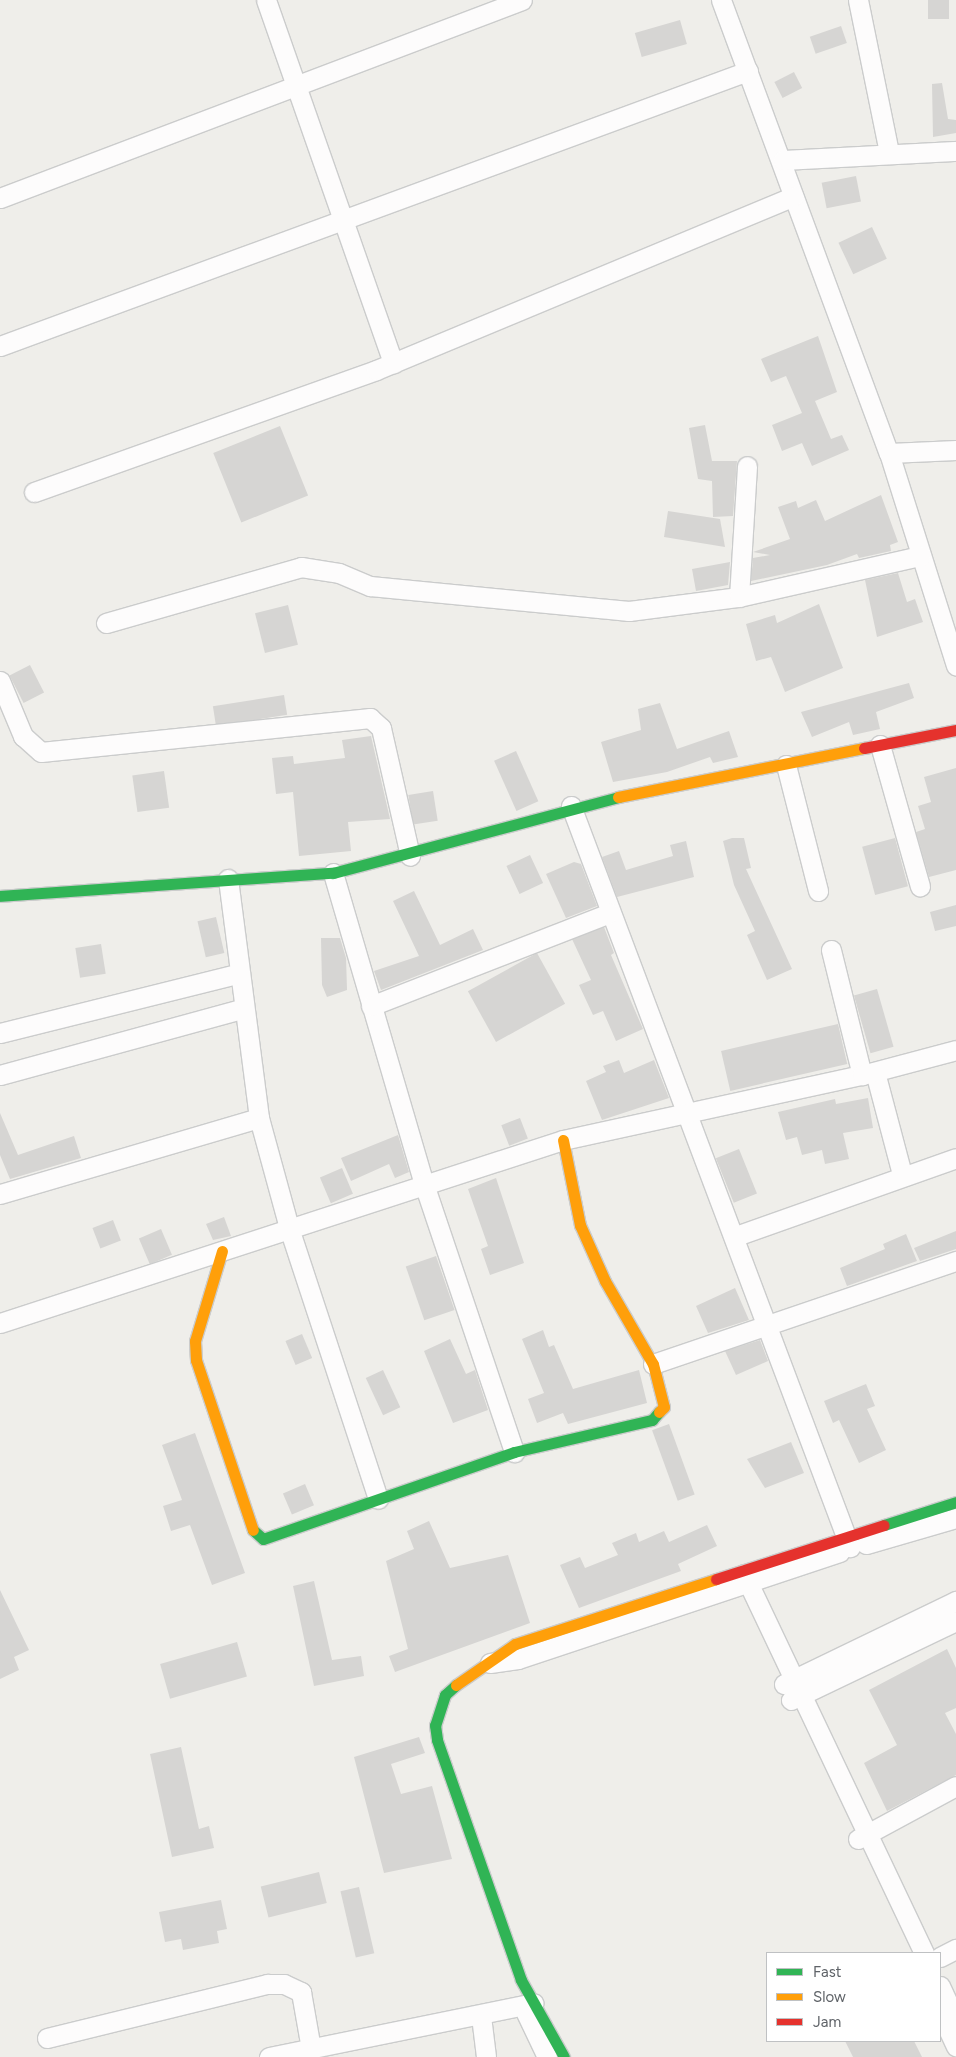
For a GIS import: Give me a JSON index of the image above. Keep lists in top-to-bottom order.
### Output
{
  "legend": ["Fast", "Slow", "Jam"]
}
